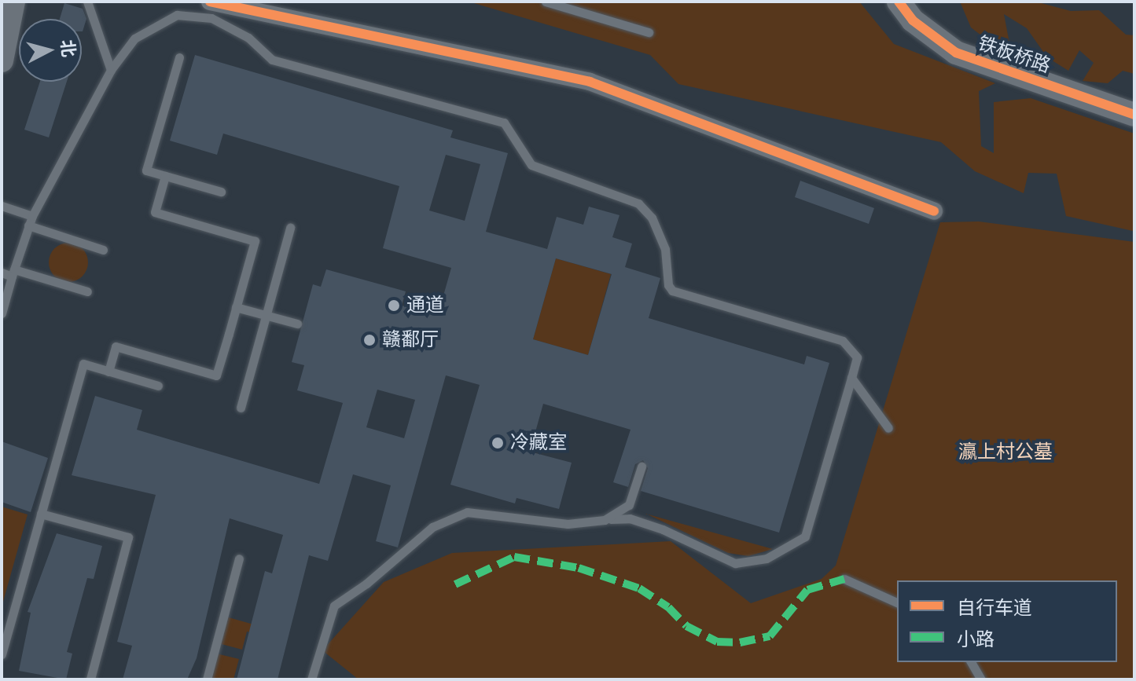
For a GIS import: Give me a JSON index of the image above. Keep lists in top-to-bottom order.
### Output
{
  "streets": {
    "street": ["铁板桥路"]
  },
  "parks": ["瀛上村公墓"],
  "places": ["通道", "赣鄱厅", "冷藏室"],
  "legend": ["自行车道", "小路"],
  "north": "right"
}
